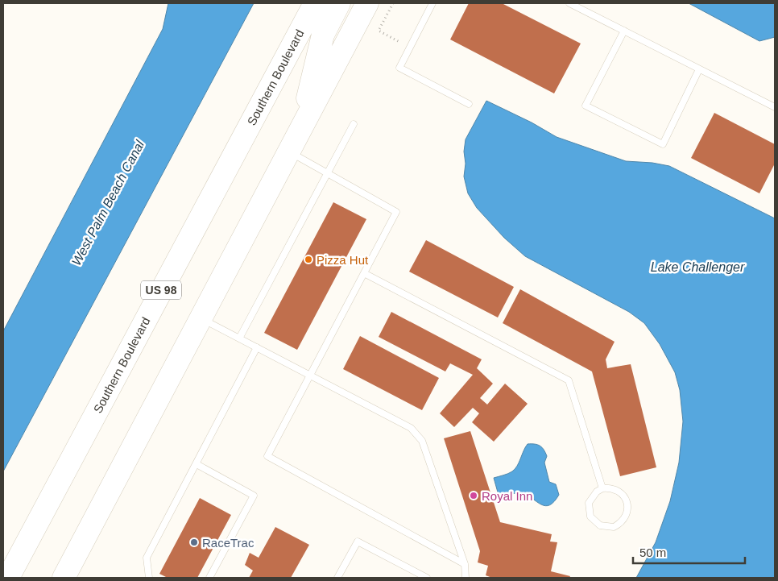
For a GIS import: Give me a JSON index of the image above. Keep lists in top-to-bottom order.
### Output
{
  "streets": {
    "highway": ["Southern Boulevard", "US 98"]
  },
  "water": ["West Palm Beach Canal", "Lake Challenger"],
  "places": ["Pizza Hut", "Royal Inn", "RaceTrac"],
  "scale_bar": "50 m"
}
